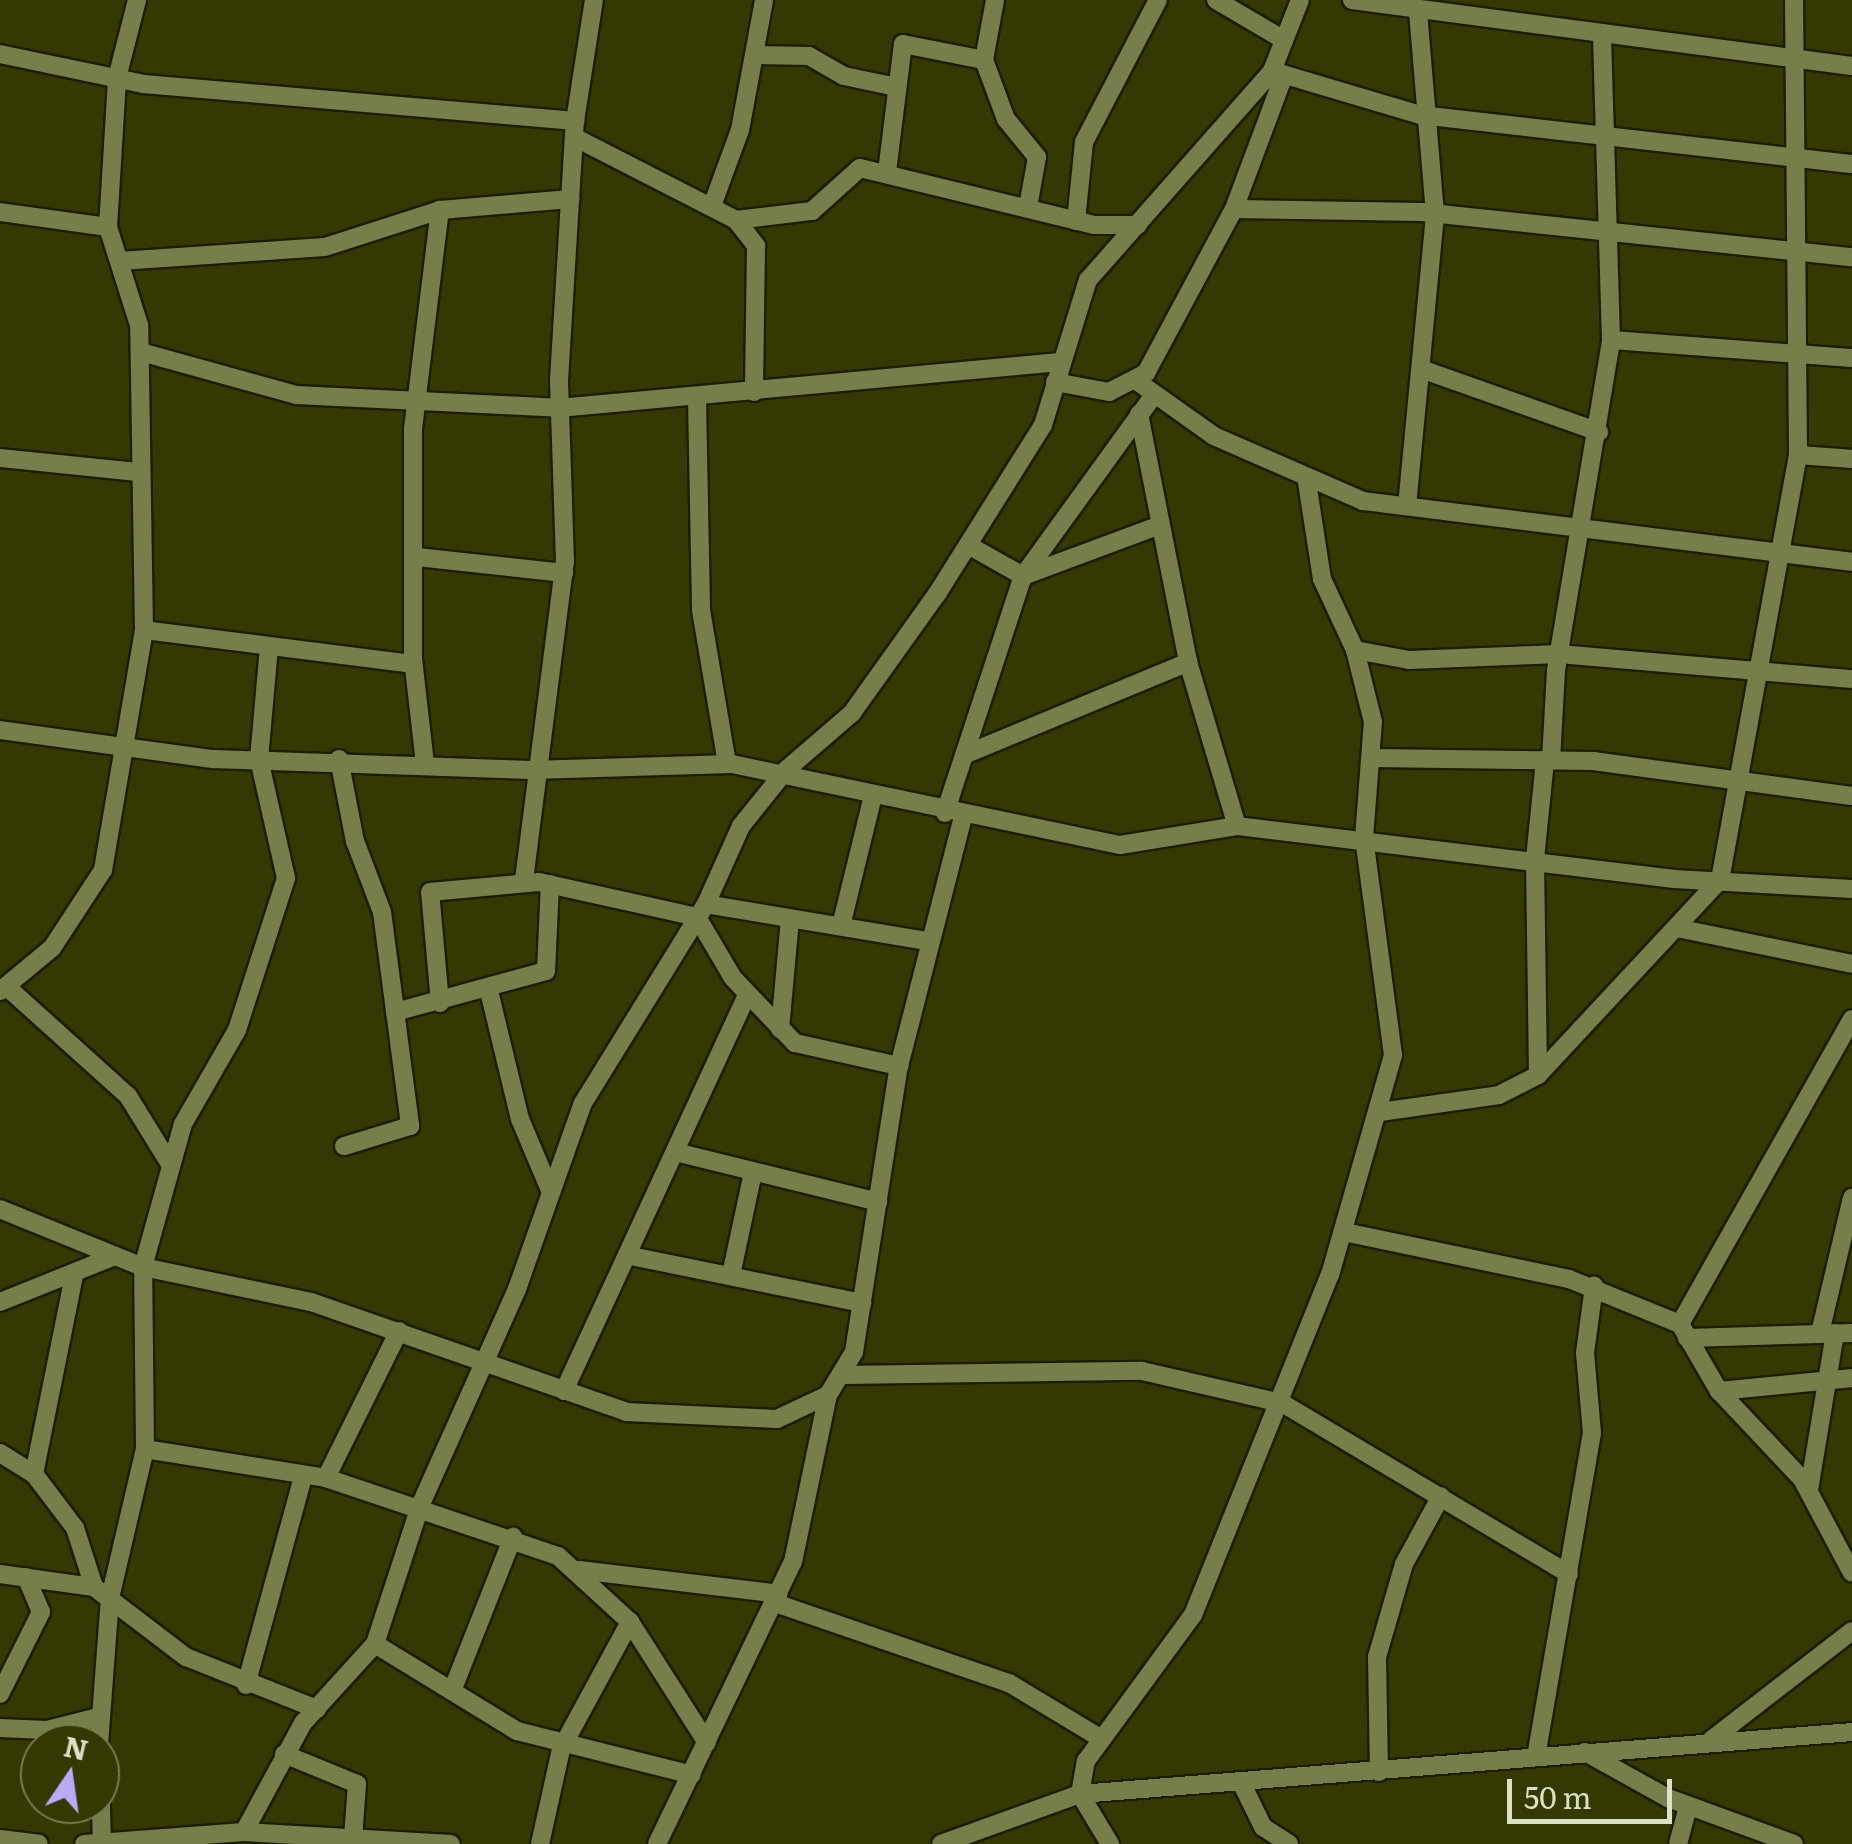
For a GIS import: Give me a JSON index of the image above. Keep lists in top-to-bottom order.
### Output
{
  "scale_bar": "50 m",
  "north": "top"
}
